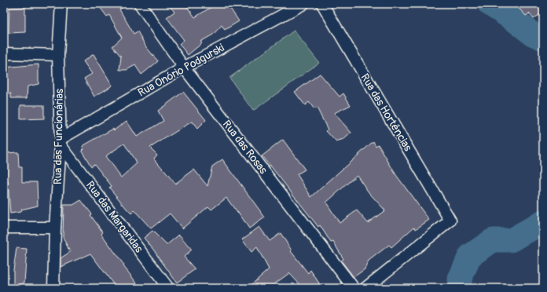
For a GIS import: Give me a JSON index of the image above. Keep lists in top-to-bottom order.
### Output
{
  "streets": {
    "street": [
      "Rua Onório Podgurski",
      "Rua das Hortências",
      "Rua das Funcionárias",
      "Rua das Rosas",
      "Rua das Margaridas"
    ]
  },
  "crossings": [
    ["Rua Onório Podgurski", "Rua das Funcionárias"],
    ["Rua Onório Podgurski", "Rua das Rosas"],
    ["Rua Onório Podgurski", "Rua das Margaridas"],
    ["Rua das Funcionárias", "Rua das Margaridas"]
  ]
}
